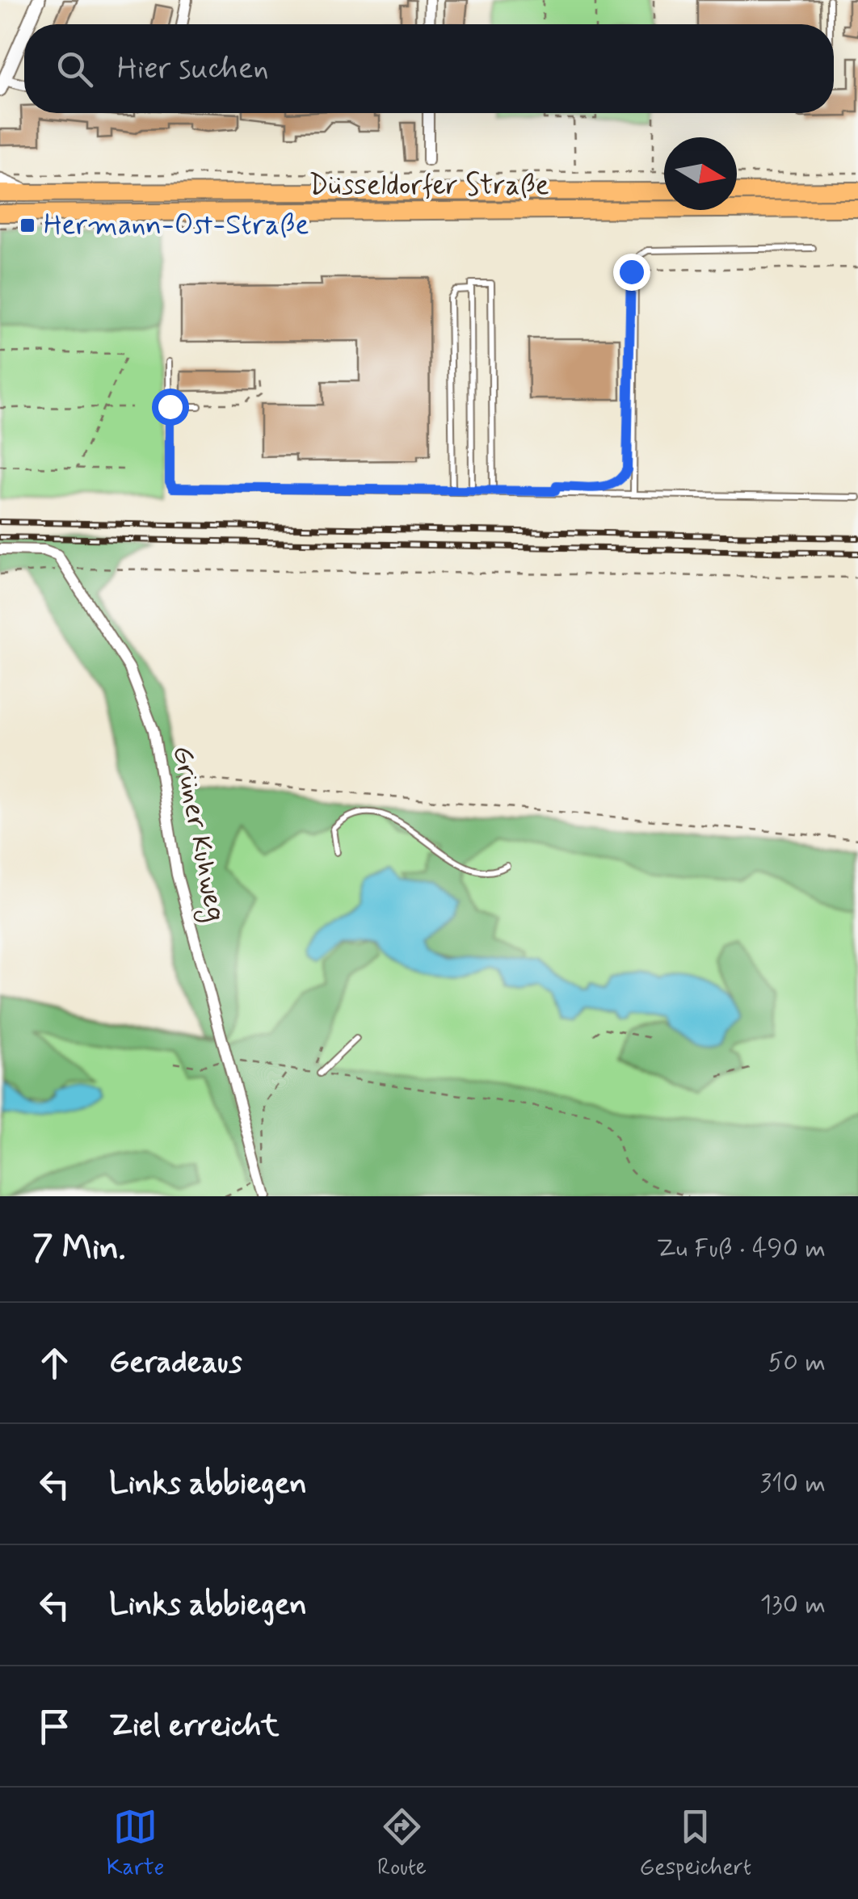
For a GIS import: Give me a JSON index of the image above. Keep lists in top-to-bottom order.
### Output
{
  "streets": {
    "main road": ["Düsseldorfer Straße"],
    "street": ["Grüner Kuhweg"]
  },
  "places": {
    "transit": ["Hermann-Ost-Straße"]
  },
  "north": "right",
  "page": {
    "search": "Hier suchen",
    "heading": ["7 Min.", "Zu Fuß · 490 m"],
    "list": [
      ["Geradeaus", "50 m"],
      ["Links abbiegen", "310 m"],
      ["Links abbiegen", "130 m"],
      "Ziel erreicht"
    ],
    "nav": ["Karte", "Route", "Gespeichert"]
  }
}
